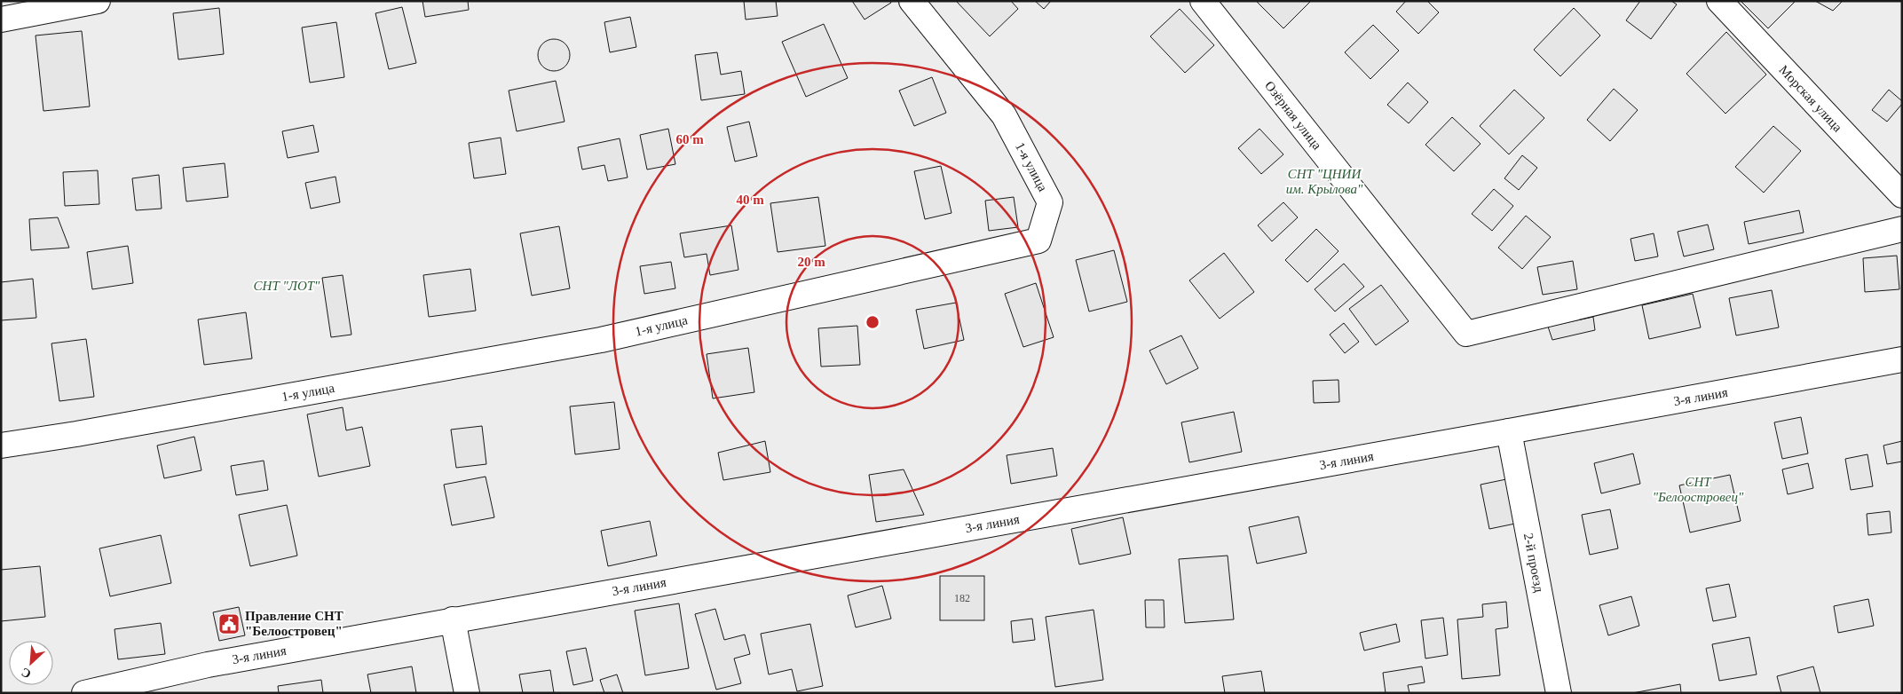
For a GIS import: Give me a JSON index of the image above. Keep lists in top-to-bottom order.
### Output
{
  "streets": {
    "street": [
      "Морская улица",
      "Озёрная улица",
      "1-я улица",
      "3-я линия",
      "2-й проезд"
    ]
  },
  "crossings": [
    ["3-я линия", "2-й проезд"]
  ],
  "parks": ["СНТ \"ЦНИИ им. Крылова\"", "СНТ \"ЛОТ\"", "СНТ \"Белоостровец\""],
  "places": {
    "public building": ["Правление СНТ \"Белоостровец\""]
  },
  "house_numbers": ["182"],
  "north": "bottom left",
  "rings": ["60 m", "40 m", "20 m"]
}
